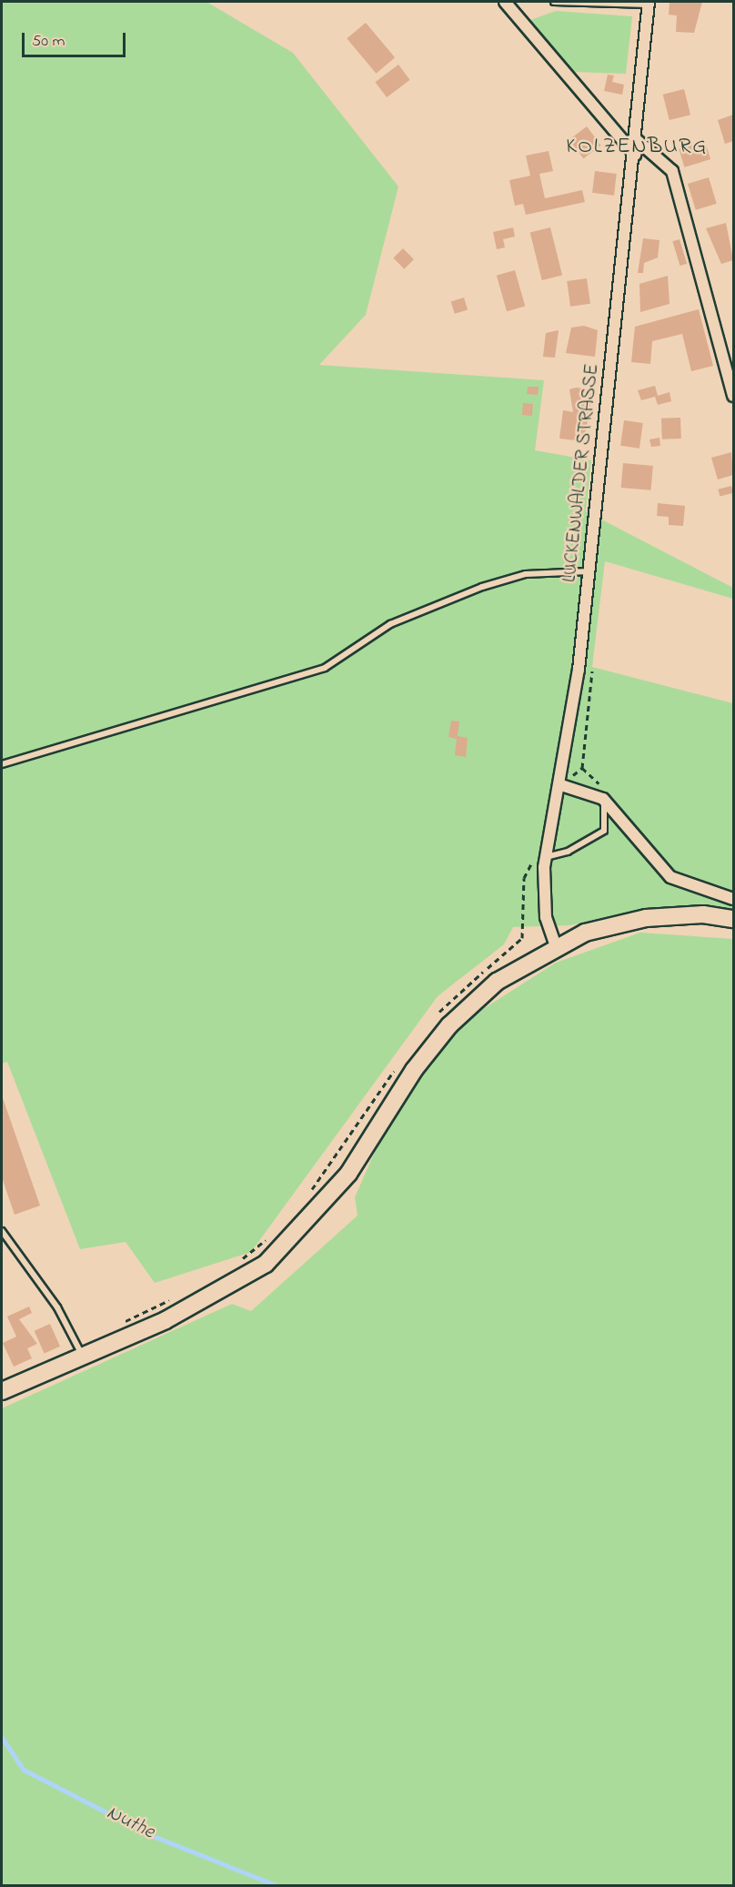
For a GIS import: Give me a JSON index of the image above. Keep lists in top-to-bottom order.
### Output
{
  "streets": {
    "street": ["LUCKENWALDER STRASSE"]
  },
  "districts": ["KOLZENBURG"],
  "water": ["Nuthe"],
  "scale_bar": "50 m"
}
